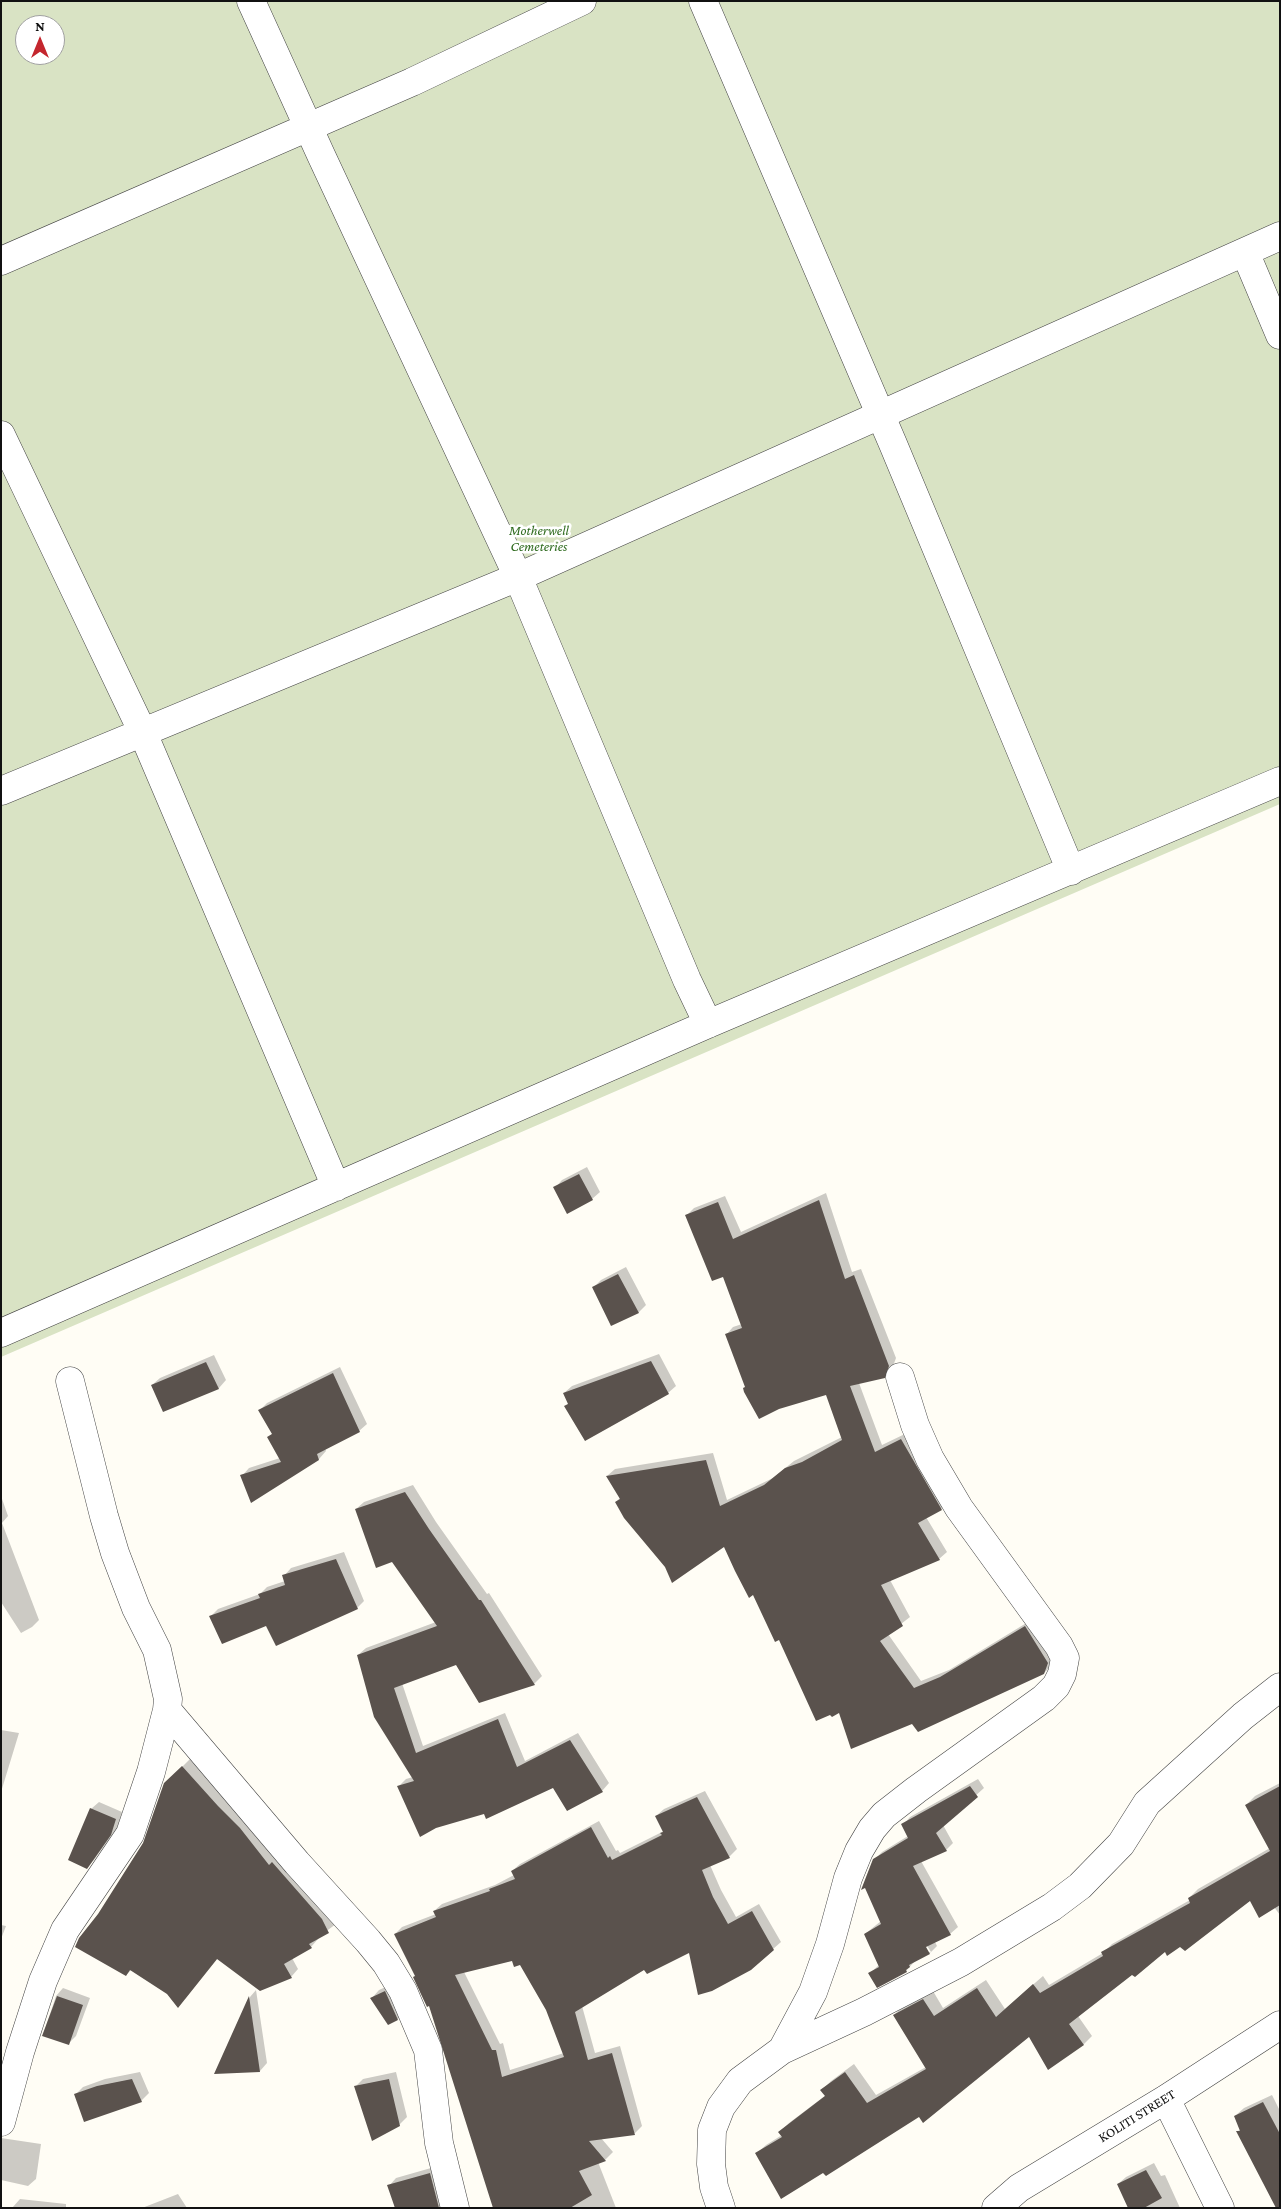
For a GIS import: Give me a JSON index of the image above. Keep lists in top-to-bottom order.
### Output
{
  "streets": {
    "street": ["KOLITI STREET"]
  },
  "parks": ["Motherwell Cemeteries"],
  "north": "top"
}
